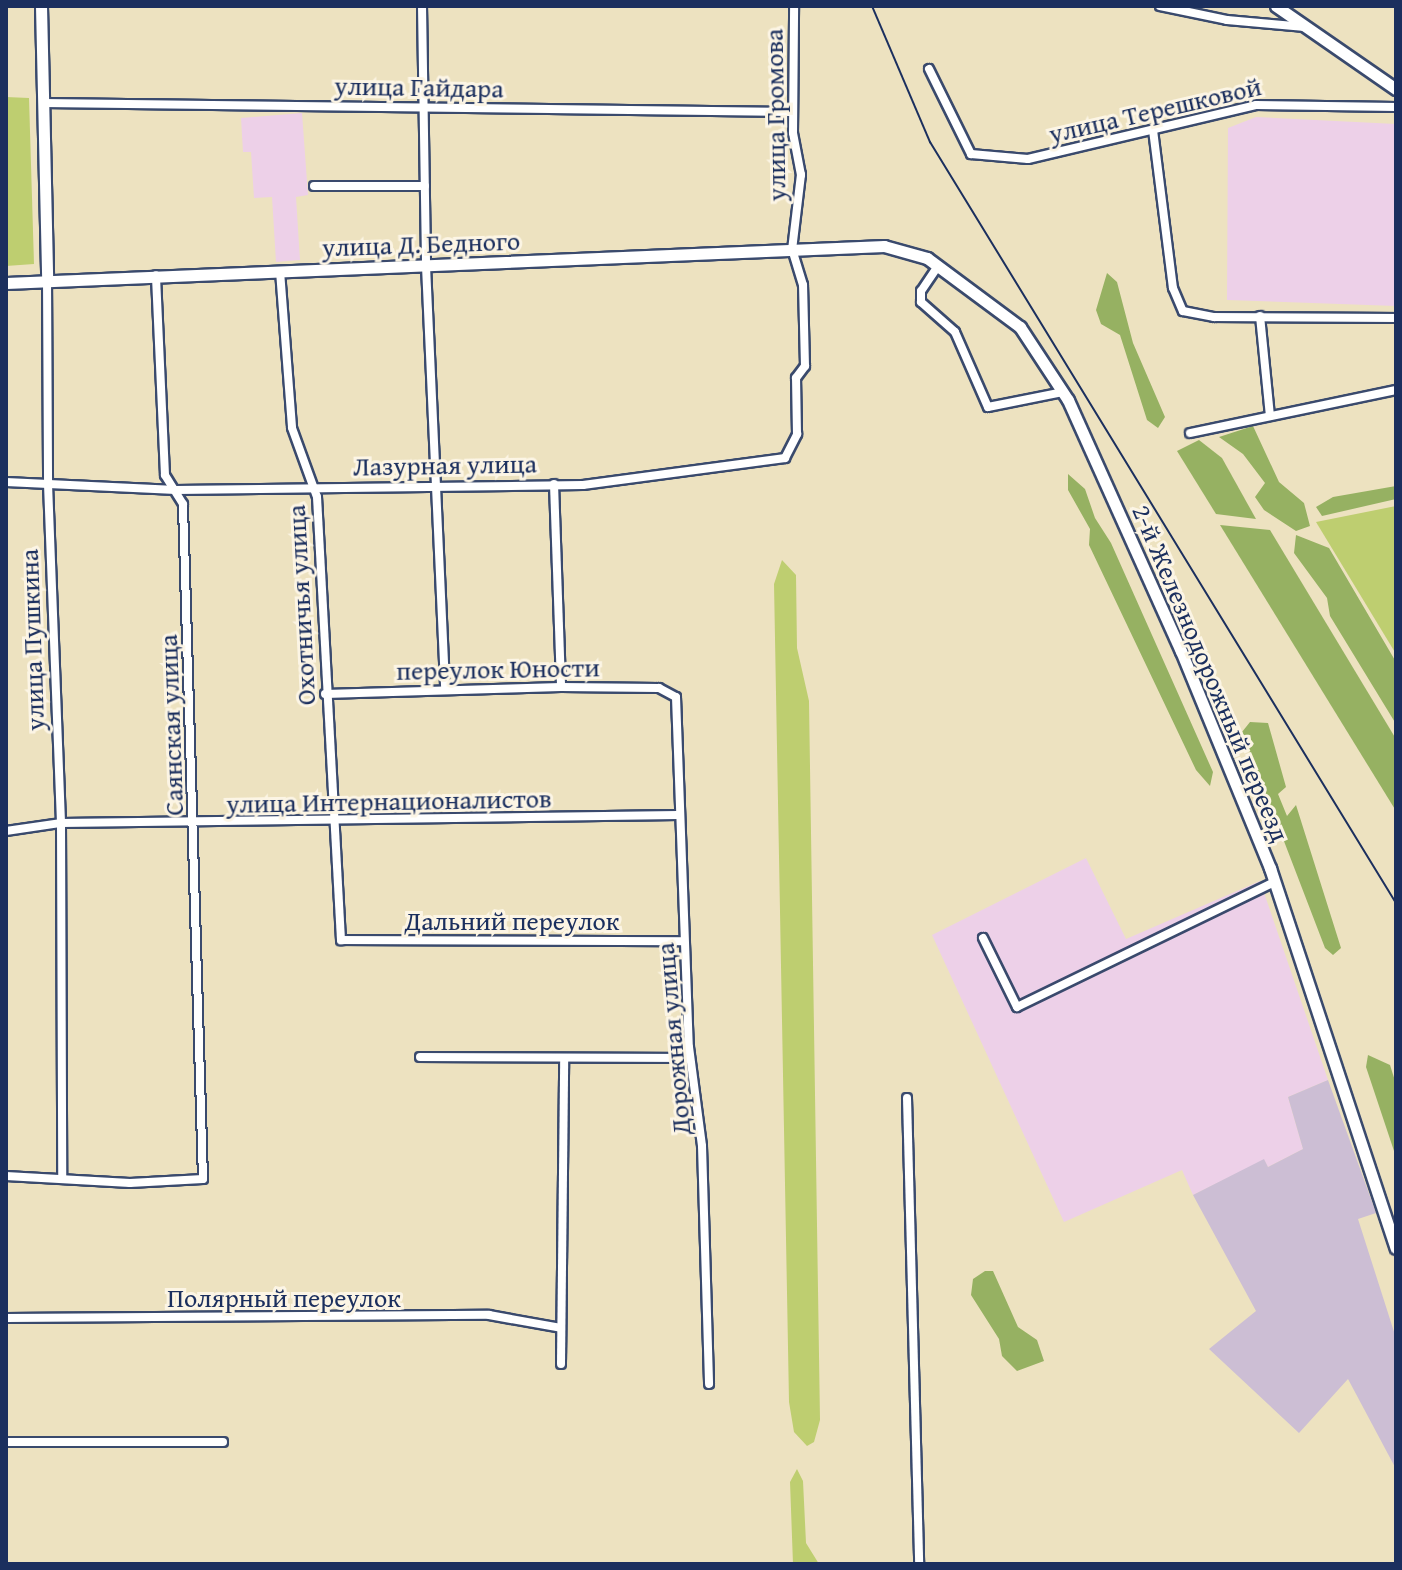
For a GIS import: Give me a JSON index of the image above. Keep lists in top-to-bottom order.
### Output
{
  "streets": {
    "street": [
      "улица Гайдара",
      "улица Терешковой",
      "улица Громова",
      "улица Д. Бедного",
      "Лазурная улица",
      "Охотничья улица",
      "улица Пушкина",
      "переулок Юности",
      "2-й Железнодорожный переезд",
      "Саянская улица",
      "улица Интернационалистов",
      "Дальний переулок",
      "Дорожная улица",
      "Полярный переулок"
    ]
  },
  "crossings": [
    ["улица Гайдара", "улица Громова"],
    ["улица Гайдара", "улица Пушкина"],
    ["улица Громова", "улица Д. Бедного"],
    ["улица Громова", "Лазурная улица"],
    ["улица Д. Бедного", "Охотничья улица"],
    ["улица Д. Бедного", "улица Пушкина"],
    ["улица Д. Бедного", "2-й Железнодорожный переезд"],
    ["улица Д. Бедного", "Саянская улица"],
    ["Лазурная улица", "Охотничья улица"],
    ["Лазурная улица", "улица Пушкина"],
    ["Лазурная улица", "Саянская улица"],
    ["Охотничья улица", "переулок Юности"],
    ["Охотничья улица", "улица Интернационалистов"],
    ["Охотничья улица", "Дальний переулок"],
    ["улица Пушкина", "Саянская улица"],
    ["улица Пушкина", "улица Интернационалистов"],
    ["переулок Юности", "Дорожная улица"],
    ["Саянская улица", "улица Интернационалистов"],
    ["улица Интернационалистов", "Дорожная улица"],
    ["Дальний переулок", "Дорожная улица"]
  ]
}
